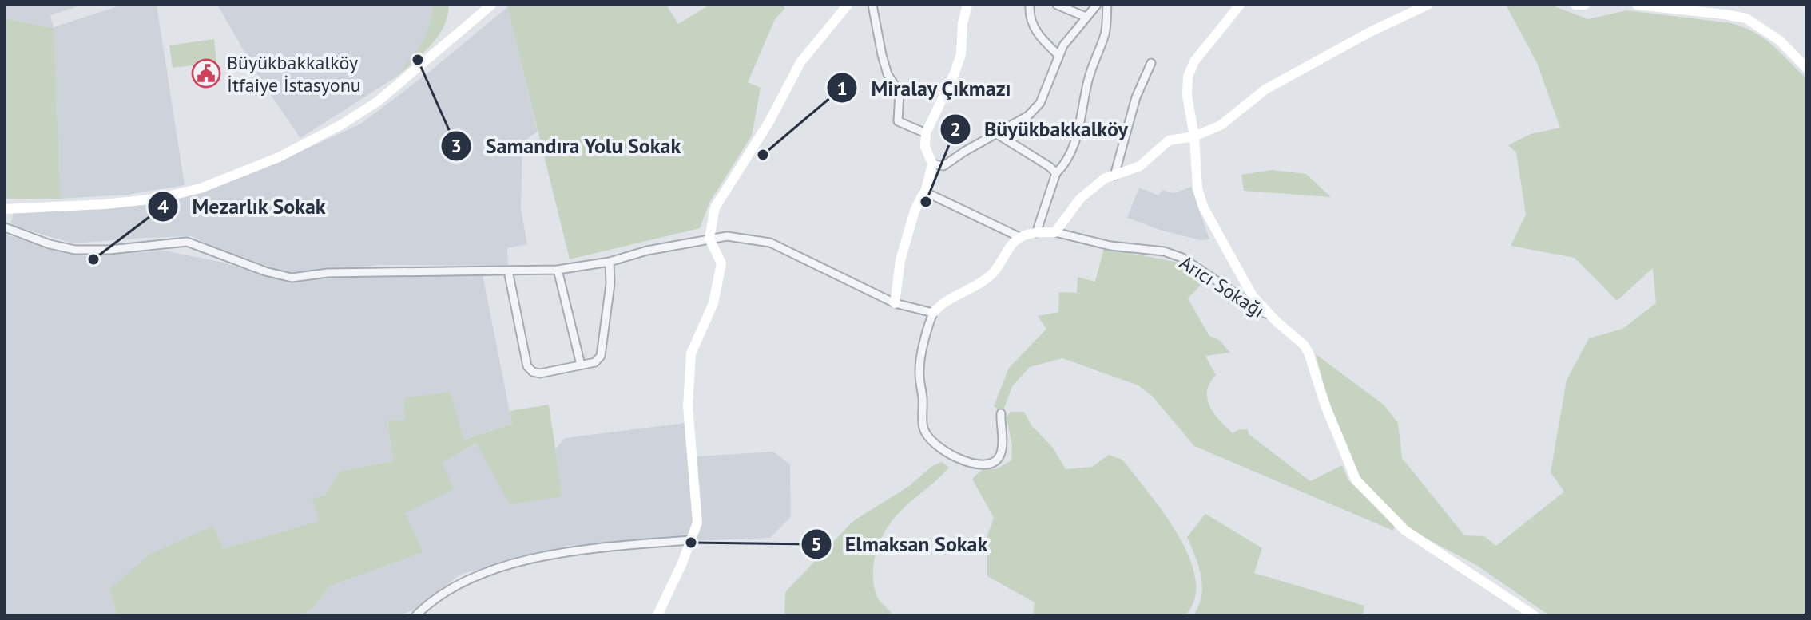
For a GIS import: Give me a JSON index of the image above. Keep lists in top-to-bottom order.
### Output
{
  "streets": {
    "street": ["Arıcı Sokağı"]
  },
  "places": {
    "other": [
      "Samandıra Yolu Sokak",
      "Miralay Çıkmazı",
      "Büyükbakkalköy",
      "Mezarlık Sokak",
      "Elmaksan Sokak"
    ],
    "public building": ["Büyükbakkalköy İtfaiye İstasyonu"]
  }
}
